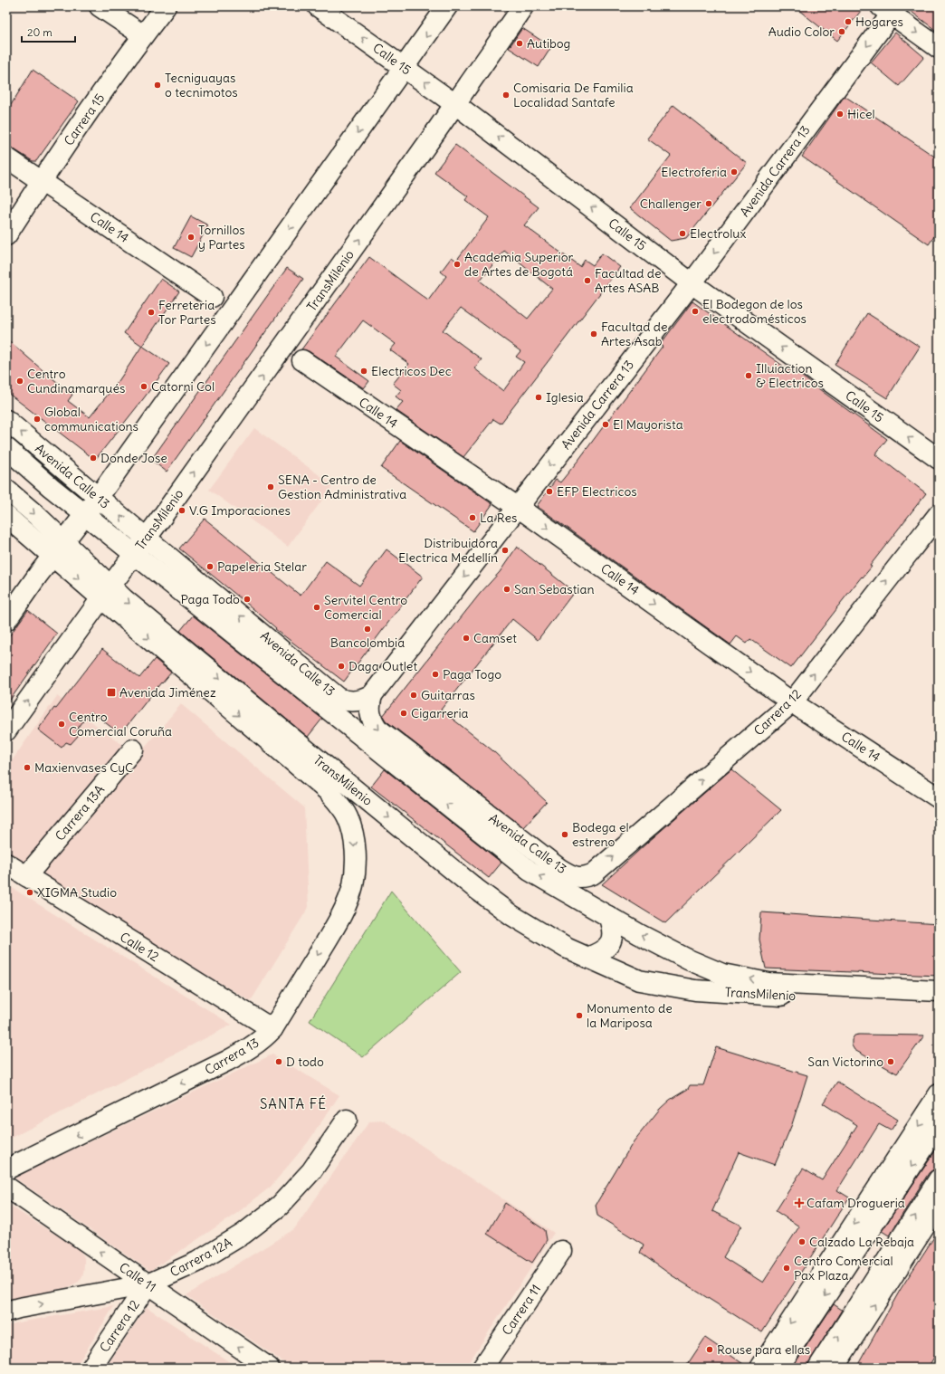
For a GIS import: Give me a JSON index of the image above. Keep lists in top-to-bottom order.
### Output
{
  "streets": {
    "street": [
      "Calle 15",
      "Carrera 15",
      "Avenida Carrera 13",
      "Calle 14",
      "TransMilenio",
      "Avenida Calle 13",
      "Carrera 12",
      "Carrera 13A",
      "Calle 12",
      "Carrera 13",
      "Carrera 12A",
      "Calle 11",
      "Carrera 11"
    ]
  },
  "crossings": [
    ["Calle 15", "Avenida Carrera 13"],
    ["Calle 15", "TransMilenio"],
    ["Carrera 15", "Calle 14"],
    ["Avenida Carrera 13", "Calle 14"],
    ["Avenida Carrera 13", "Avenida Calle 13"],
    ["Calle 14", "Carrera 12"],
    ["TransMilenio", "Avenida Calle 13"],
    ["TransMilenio", "Carrera 13"],
    ["Avenida Calle 13", "Carrera 12"],
    ["Carrera 12", "Carrera 12A"],
    ["Carrera 12", "Calle 11"],
    ["Carrera 13A", "Calle 12"],
    ["Calle 12", "Carrera 13"],
    ["Carrera 12A", "Calle 11"]
  ],
  "one_way": [
    "Calle 15",
    "Avenida Carrera 13",
    "Carrera 12",
    "Carrera 12A",
    "Calle 11"
  ],
  "districts": ["SANTA FÉ"],
  "places": {
    "other": [
      "Hogares",
      "Audio Color",
      "Autibog",
      "Tecniguayas o tecnimotos",
      "Comisaria De Familia Localidad Santafe",
      "Hicel",
      "Electroferia",
      "Challenger",
      "Electrolux",
      "Tornillos y Partes",
      "Academia Superior de Artes de Bogotá",
      "Facultad de Artes ASAB",
      "El Bodegon de los electrodomésticos",
      "Ferreteria Tor Partes",
      "Facultad de Artes Asab",
      "Electricos Dec",
      "Illuiaction & Electricos",
      "Centro Cundinamarqués",
      "Catorni Col",
      "Iglesia",
      "Global communications",
      "El Mayorista",
      "Donde Jose",
      "SENA - Centro de Gestion Administrativa",
      "EFP Electricos",
      "V.G Imporaciones",
      "La Res",
      "Distribuidora Electrica Medellín",
      "Papeleria Stelar",
      "San Sebastian",
      "Paga Todo",
      "Servitel Centro Comercial",
      "Bancolombia",
      "Camset",
      "Daga Outlet",
      "Paga Togo",
      "Guitarras",
      "Cigarreria",
      "Centro Comercial Coruña",
      "Maxienvases CyC",
      "Bodega el estreno",
      "XIGMA Studio",
      "Monumento de la Mariposa",
      "D todo",
      "San Victorino",
      "Calzado La Rebaja",
      "Centro Comercial Pax Plaza",
      "Rouse para ellas"
    ],
    "transit": ["Avenida Jiménez"],
    "health": ["Cafam Drogueria"]
  },
  "scale_bar": "20 m"
}
